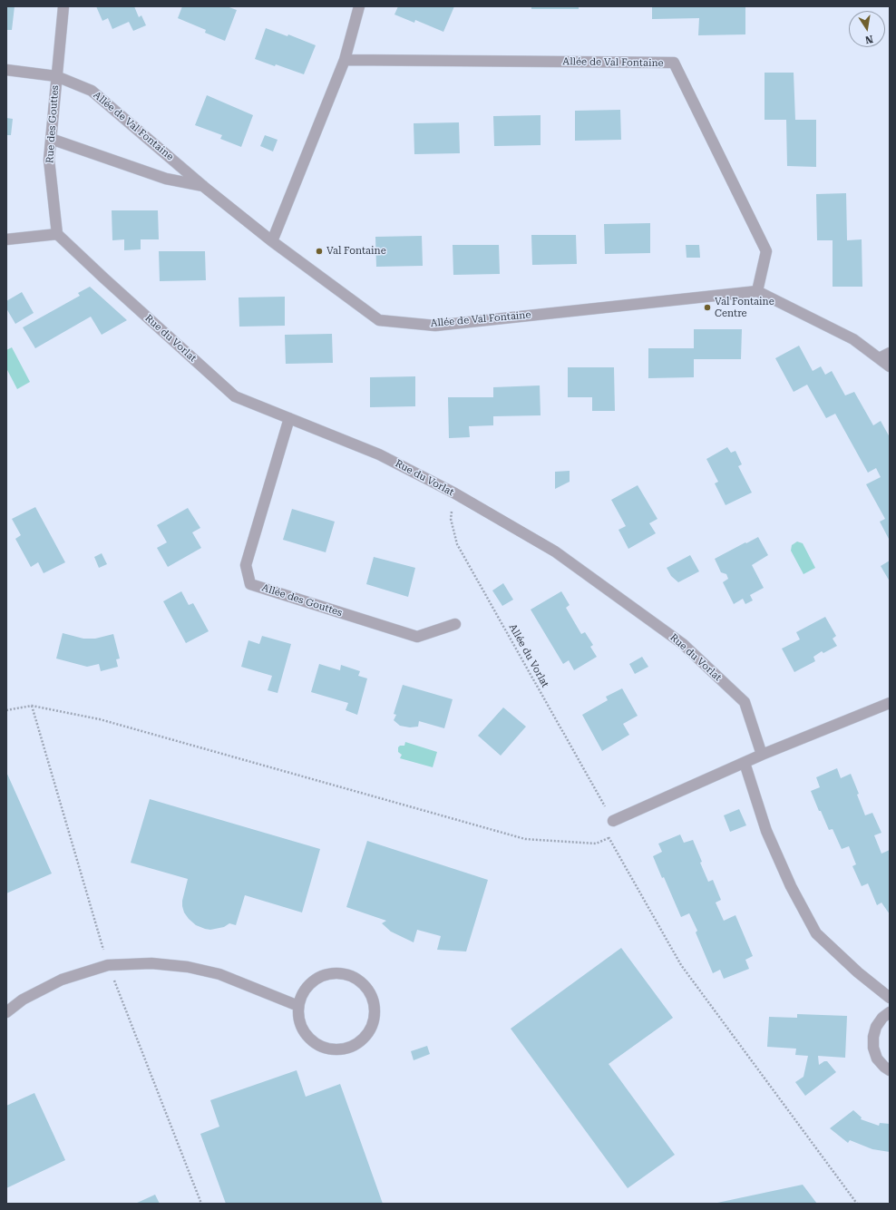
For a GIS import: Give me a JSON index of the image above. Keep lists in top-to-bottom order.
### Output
{
  "streets": {
    "street": [
      "Allée de Val Fontaine",
      "Rue des Gouttes",
      "Rue du Vorlat",
      "Allée des Gouttes"
    ],
    "path": ["Allée du Vorlat"]
  },
  "crossings": [
    ["Allée de Val Fontaine", "Rue des Gouttes"],
    ["Rue des Gouttes", "Rue du Vorlat"],
    ["Rue du Vorlat", "Allée des Gouttes"],
    ["Rue du Vorlat", "Allée du Vorlat"]
  ],
  "places": ["Val Fontaine", "Val Fontaine Centre"],
  "north": "bottom"
}
